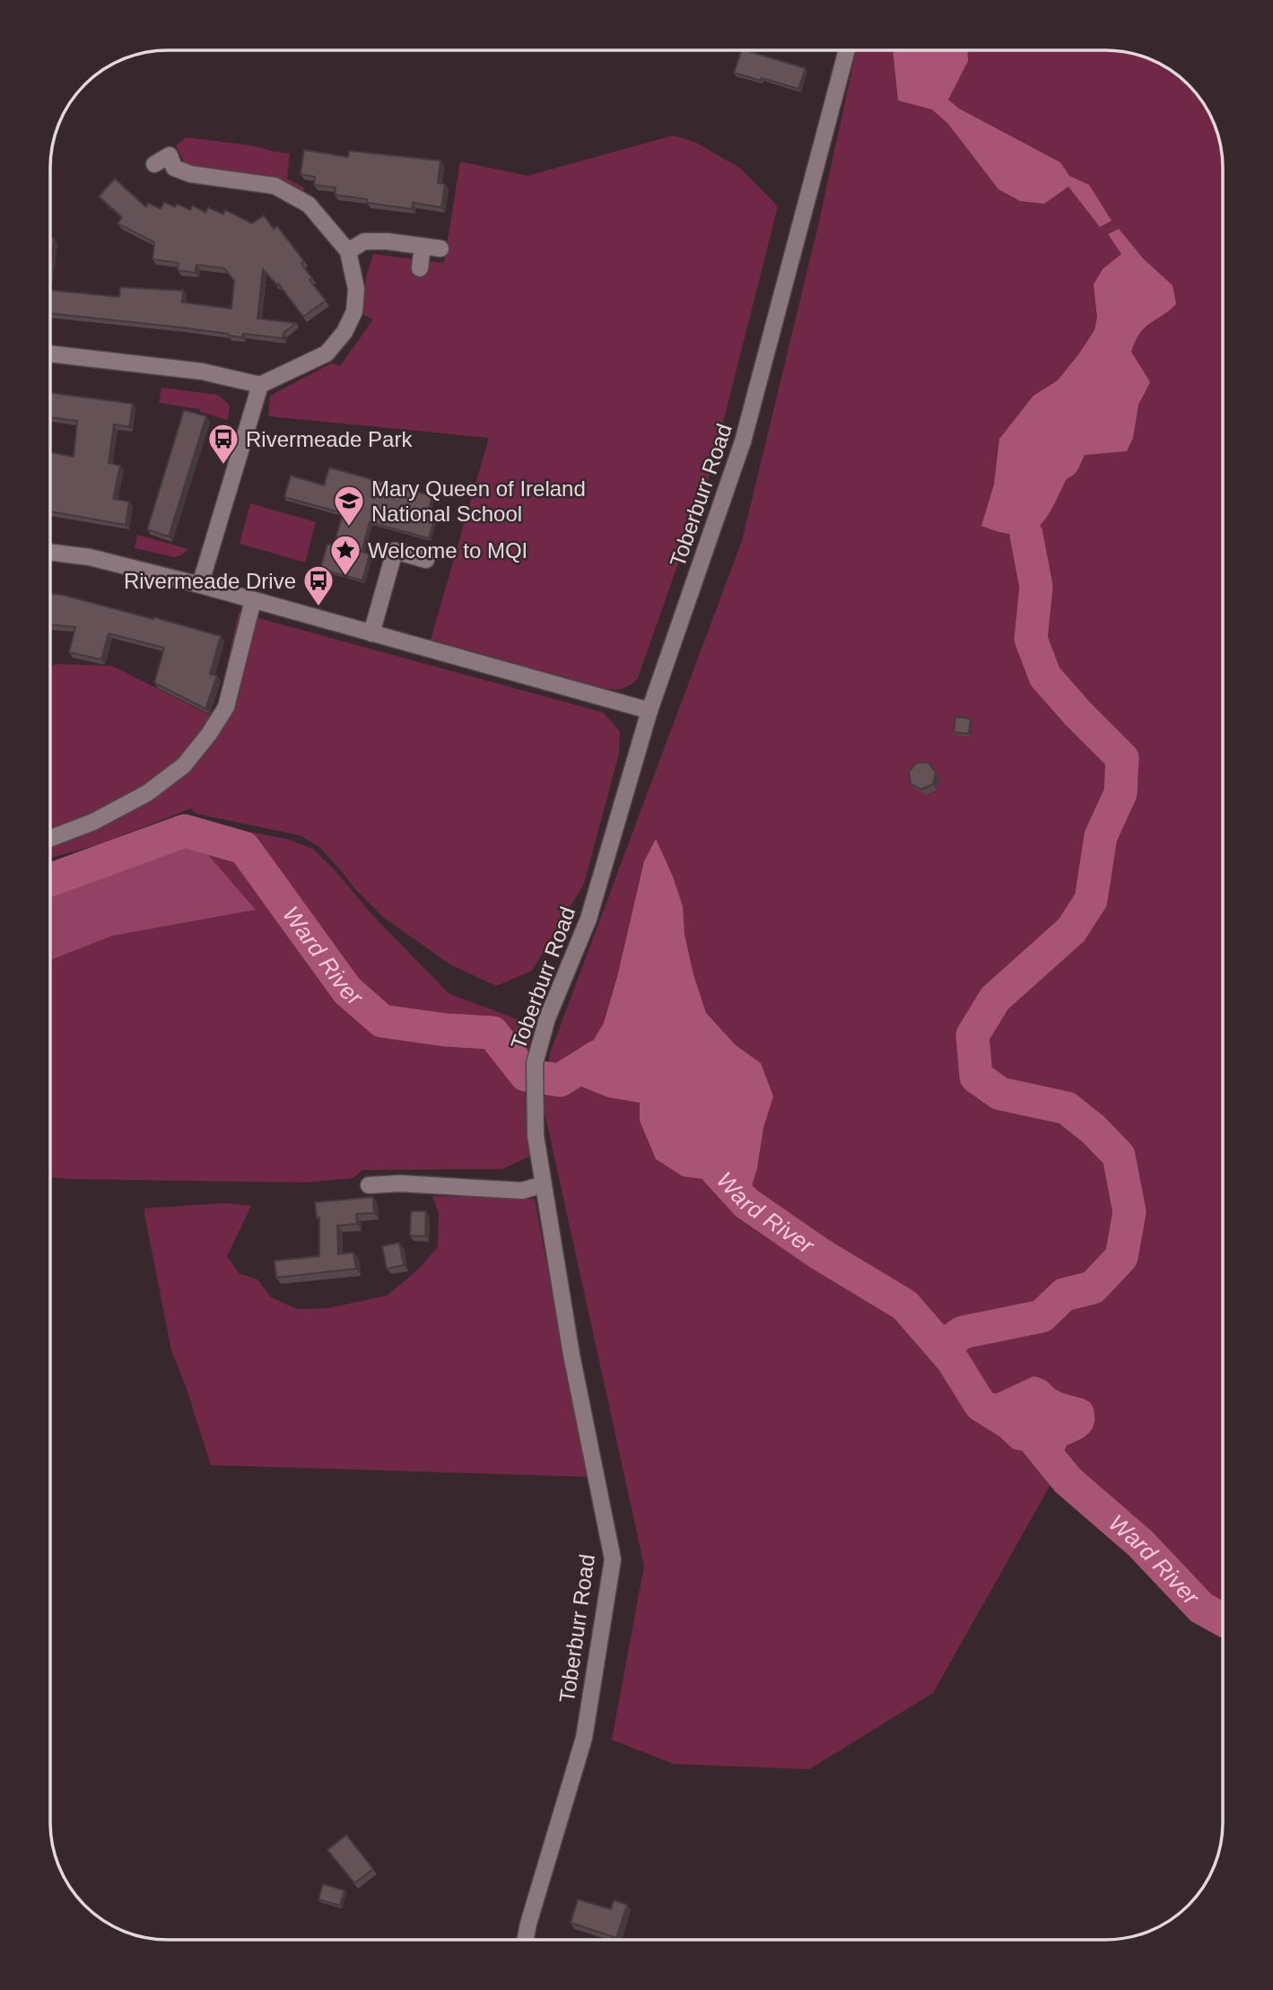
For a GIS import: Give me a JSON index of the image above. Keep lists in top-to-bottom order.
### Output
{
  "streets": {
    "street": ["Toberburr Road"]
  },
  "water": ["Ward River"],
  "places": {
    "bus stop": ["Rivermeade Park", "Rivermeade Drive"],
    "school or university": ["Mary Queen of Ireland National School"],
    "place": ["Welcome to MQI"]
  }
}
